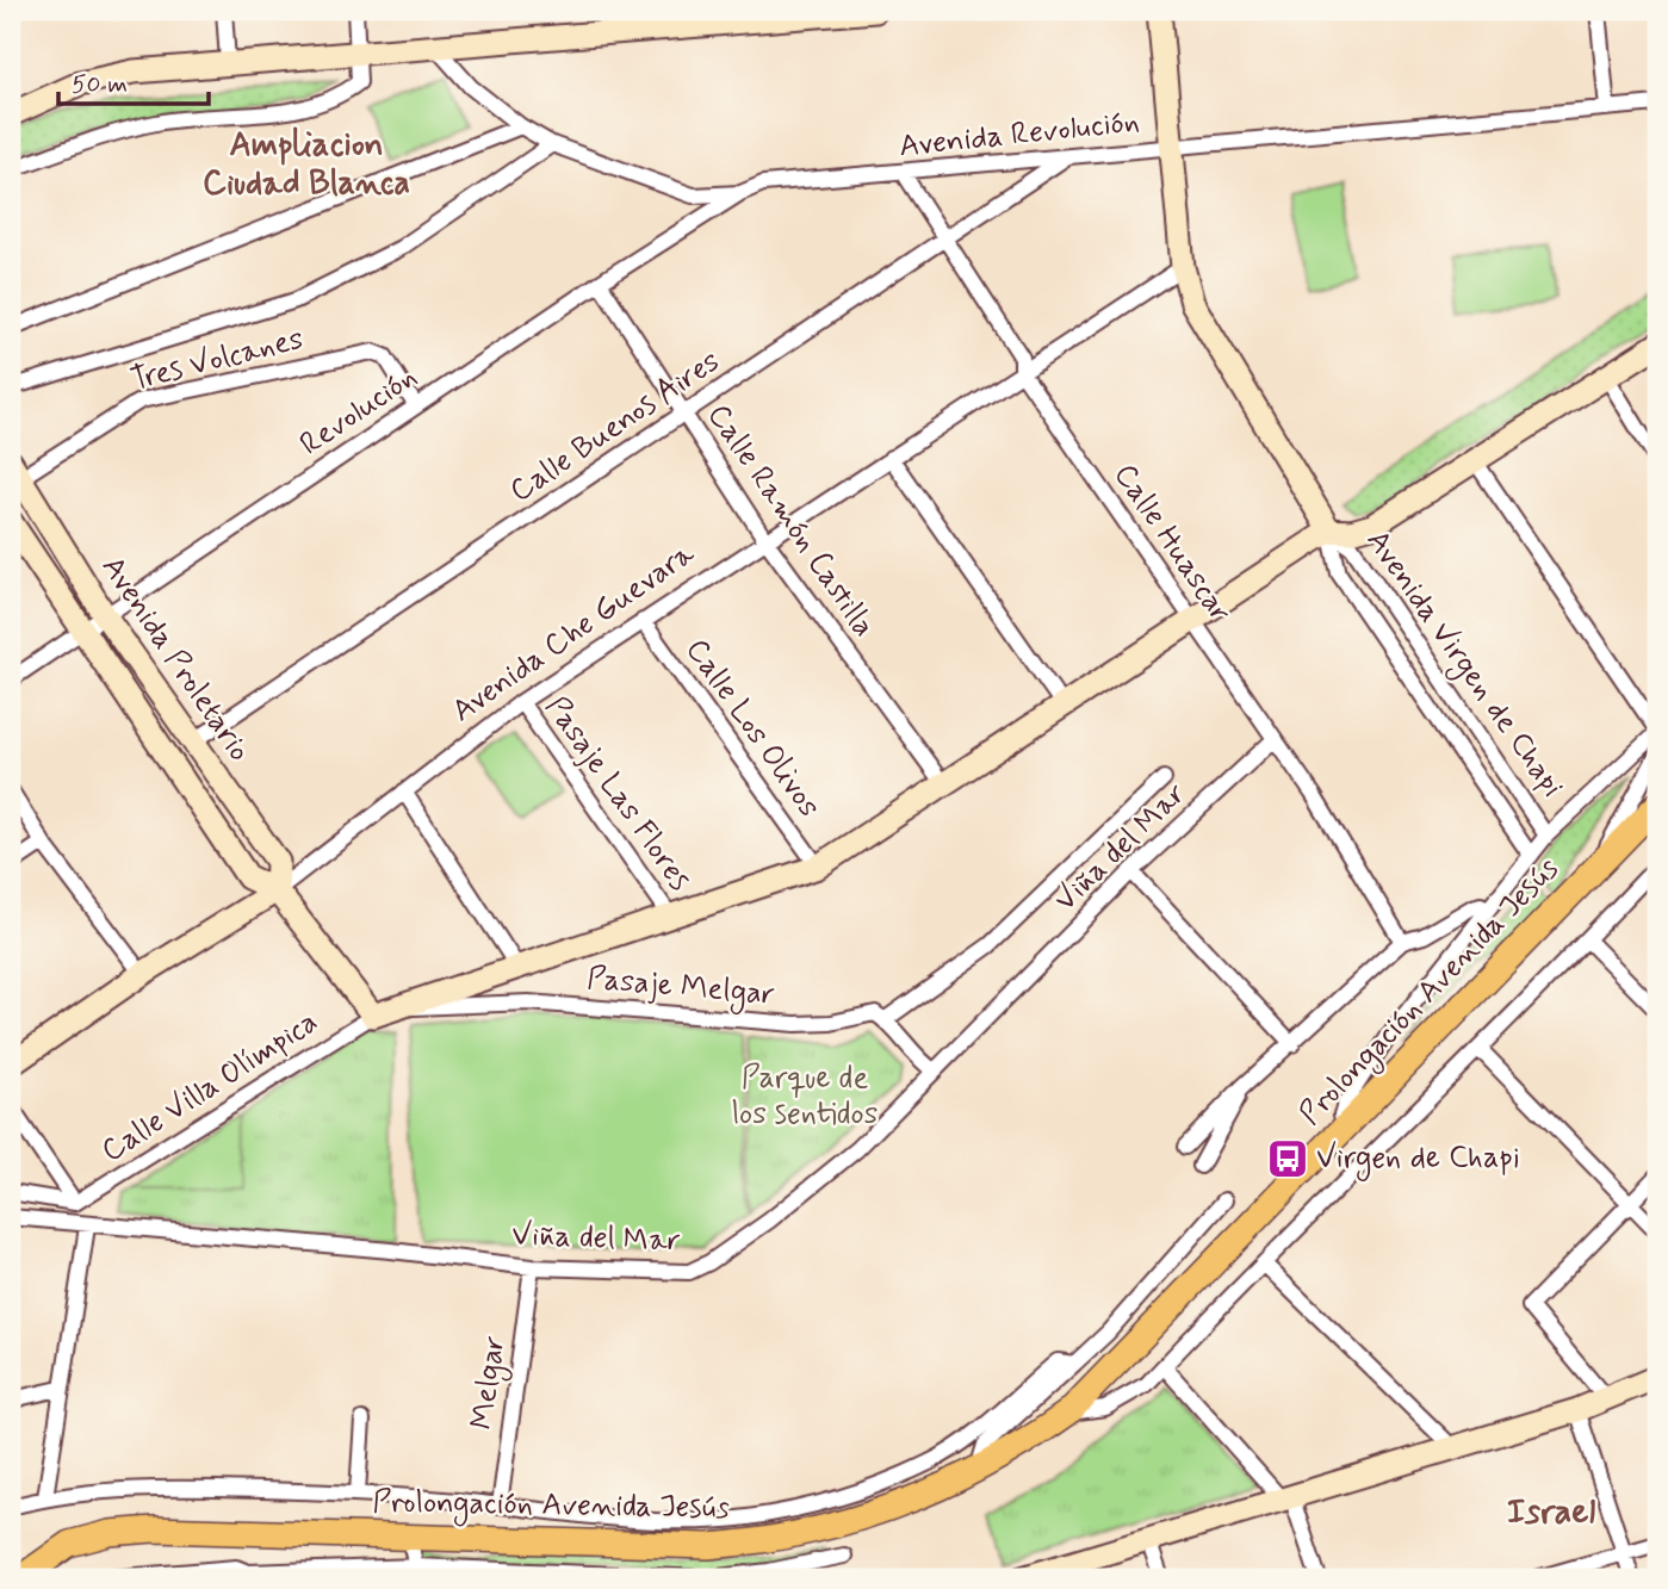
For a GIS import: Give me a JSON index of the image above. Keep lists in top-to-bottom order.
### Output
{
  "streets": {
    "main road": ["Prolongación Avenida Jesús"],
    "street": [
      "Avenida Revolución",
      "Tres Volcanes",
      "Revolución",
      "Calle Buenos Aires",
      "Calle Ramón Castilla",
      "Calle Huascar",
      "Avenida Che Guevara",
      "Avenida Proletario",
      "Avenida Virgen de Chapi",
      "Calle Los Olivos",
      "Pasaje Las Flores",
      "Viña del Mar",
      "Pasaje Melgar",
      "Calle Villa Olímpica",
      "Melgar"
    ]
  },
  "crossings": [
    ["Avenida Revolución", "Revolución"],
    ["Avenida Revolución", "Calle Buenos Aires"],
    ["Avenida Revolución", "Calle Huascar"],
    ["Avenida Revolución", "Avenida Virgen de Chapi"],
    ["Tres Volcanes", "Revolución"],
    ["Tres Volcanes", "Avenida Proletario"],
    ["Revolución", "Calle Ramón Castilla"],
    ["Revolución", "Avenida Proletario"],
    ["Calle Buenos Aires", "Calle Ramón Castilla"],
    ["Calle Buenos Aires", "Calle Huascar"],
    ["Calle Buenos Aires", "Avenida Proletario"],
    ["Calle Ramón Castilla", "Avenida Che Guevara"],
    ["Calle Huascar", "Avenida Che Guevara"],
    ["Calle Huascar", "Viña del Mar"],
    ["Avenida Che Guevara", "Avenida Proletario"],
    ["Avenida Che Guevara", "Avenida Virgen de Chapi"],
    ["Avenida Che Guevara", "Calle Los Olivos"],
    ["Avenida Che Guevara", "Pasaje Las Flores"],
    ["Avenida Proletario", "Calle Villa Olímpica"],
    ["Viña del Mar", "Melgar"]
  ],
  "districts": ["Ampliacion Ciudad Blanca", "Israel"],
  "parks": ["Parque de los sentidos"],
  "places": {
    "bus stop": ["Virgen de Chapi"]
  },
  "scale_bar": "50 m"
}
